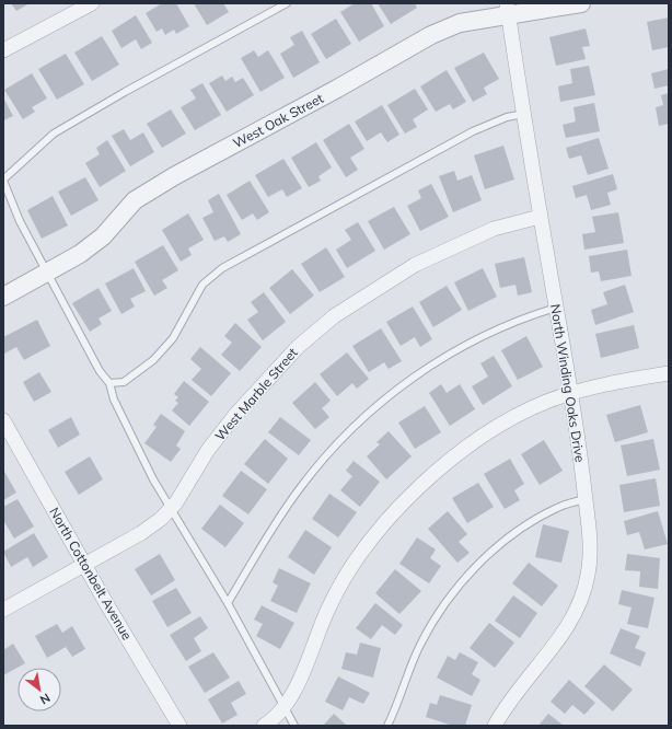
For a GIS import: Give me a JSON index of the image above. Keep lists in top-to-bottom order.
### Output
{
  "streets": {
    "street": [
      "West Oak Street",
      "North Winding Oaks Drive",
      "West Marble Street",
      "North Cottonbelt Avenue"
    ]
  },
  "crossings": [
    ["West Oak Street", "North Winding Oaks Drive"],
    ["North Winding Oaks Drive", "West Marble Street"],
    ["West Marble Street", "North Cottonbelt Avenue"]
  ],
  "north": "bottom right"
}
